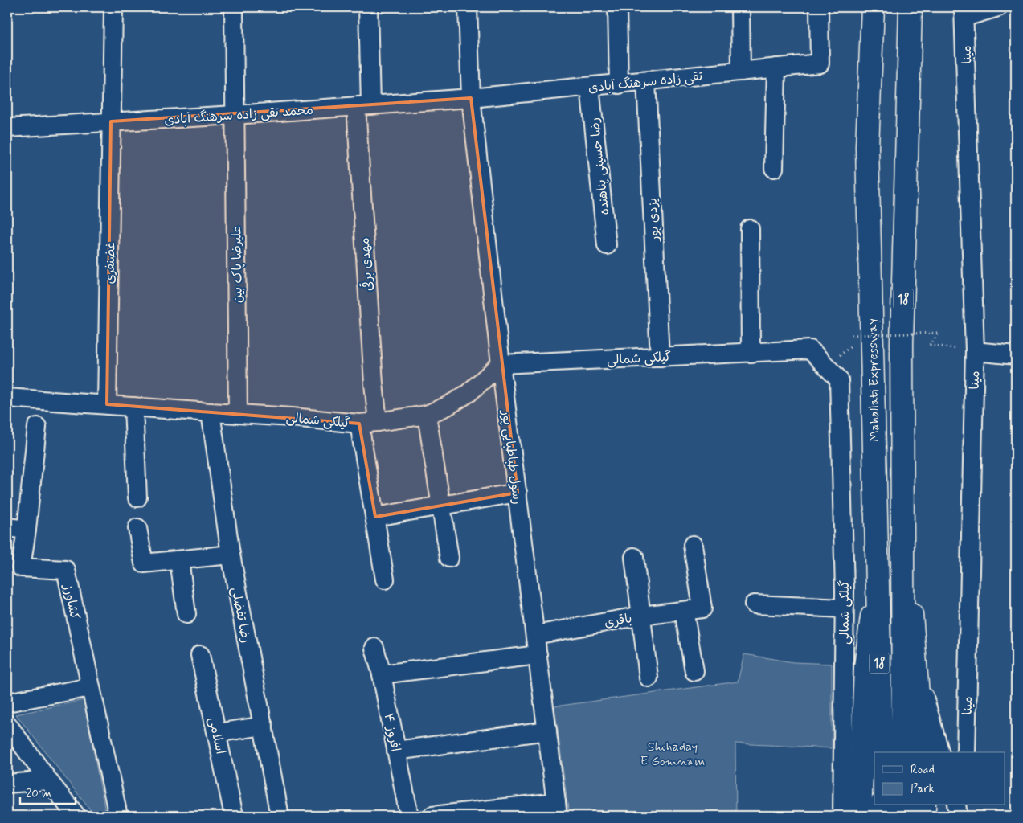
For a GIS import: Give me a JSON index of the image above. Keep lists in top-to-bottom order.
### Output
{
  "streets": {
    "main road": ["18", "Mahallati Expressway"],
    "street": [
      "مینا",
      "تقی زاده سرهنگ آبادی",
      "محمد تقی زاده سرهنگ آبادی",
      "رضا حسینی پناهنده",
      "یزدی پور",
      "غضنفری",
      "علیرضا پاک بین",
      "مهدی برقی",
      "گيلکی شمالی",
      "رسول طباطبایی پور",
      "کشاورز",
      "رضا تفضلی",
      "باقری",
      "افروز ۴",
      "اسلامی"
    ]
  },
  "crossings": [
    ["تقی زاده سرهنگ آبادی", "محمد تقی زاده سرهنگ آبادی"],
    ["تقی زاده سرهنگ آبادی", "رضا حسینی پناهنده"],
    ["تقی زاده سرهنگ آبادی", "یزدی پور"],
    ["تقی زاده سرهنگ آبادی", "رسول طباطبایی پور"],
    ["محمد تقی زاده سرهنگ آبادی", "غضنفری"],
    ["محمد تقی زاده سرهنگ آبادی", "علیرضا پاک بین"],
    ["محمد تقی زاده سرهنگ آبادی", "مهدی برقی"],
    ["محمد تقی زاده سرهنگ آبادی", "رسول طباطبایی پور"],
    ["یزدی پور", "گيلکی شمالی"],
    ["غضنفری", "گيلکی شمالی"],
    ["علیرضا پاک بین", "گيلکی شمالی"],
    ["مهدی برقی", "گيلکی شمالی"],
    ["گيلکی شمالی", "رسول طباطبایی پور"],
    ["گيلکی شمالی", "رضا تفضلی"],
    ["رسول طباطبایی پور", "باقری"]
  ],
  "parks": ["Shohaday E Gomnam"],
  "legend": ["Road", "Park"],
  "scale_bar": "20 m"
}
